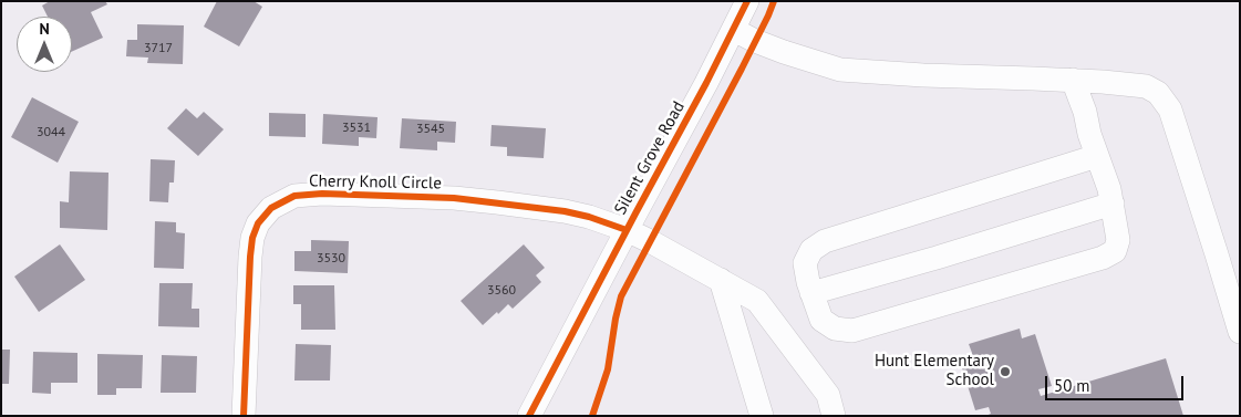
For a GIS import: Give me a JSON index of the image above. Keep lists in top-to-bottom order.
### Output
{
  "streets": {
    "street": ["Silent Grove Road", "Cherry Knoll Circle"]
  },
  "crossings": [
    ["Silent Grove Road", "Cherry Knoll Circle"]
  ],
  "places": ["Hunt Elementary School"],
  "house_numbers": [
    "3717",
    "3531",
    "3545",
    "3044",
    "3530",
    "3560"
  ],
  "scale_bar": "50 m",
  "north": "top"
}
